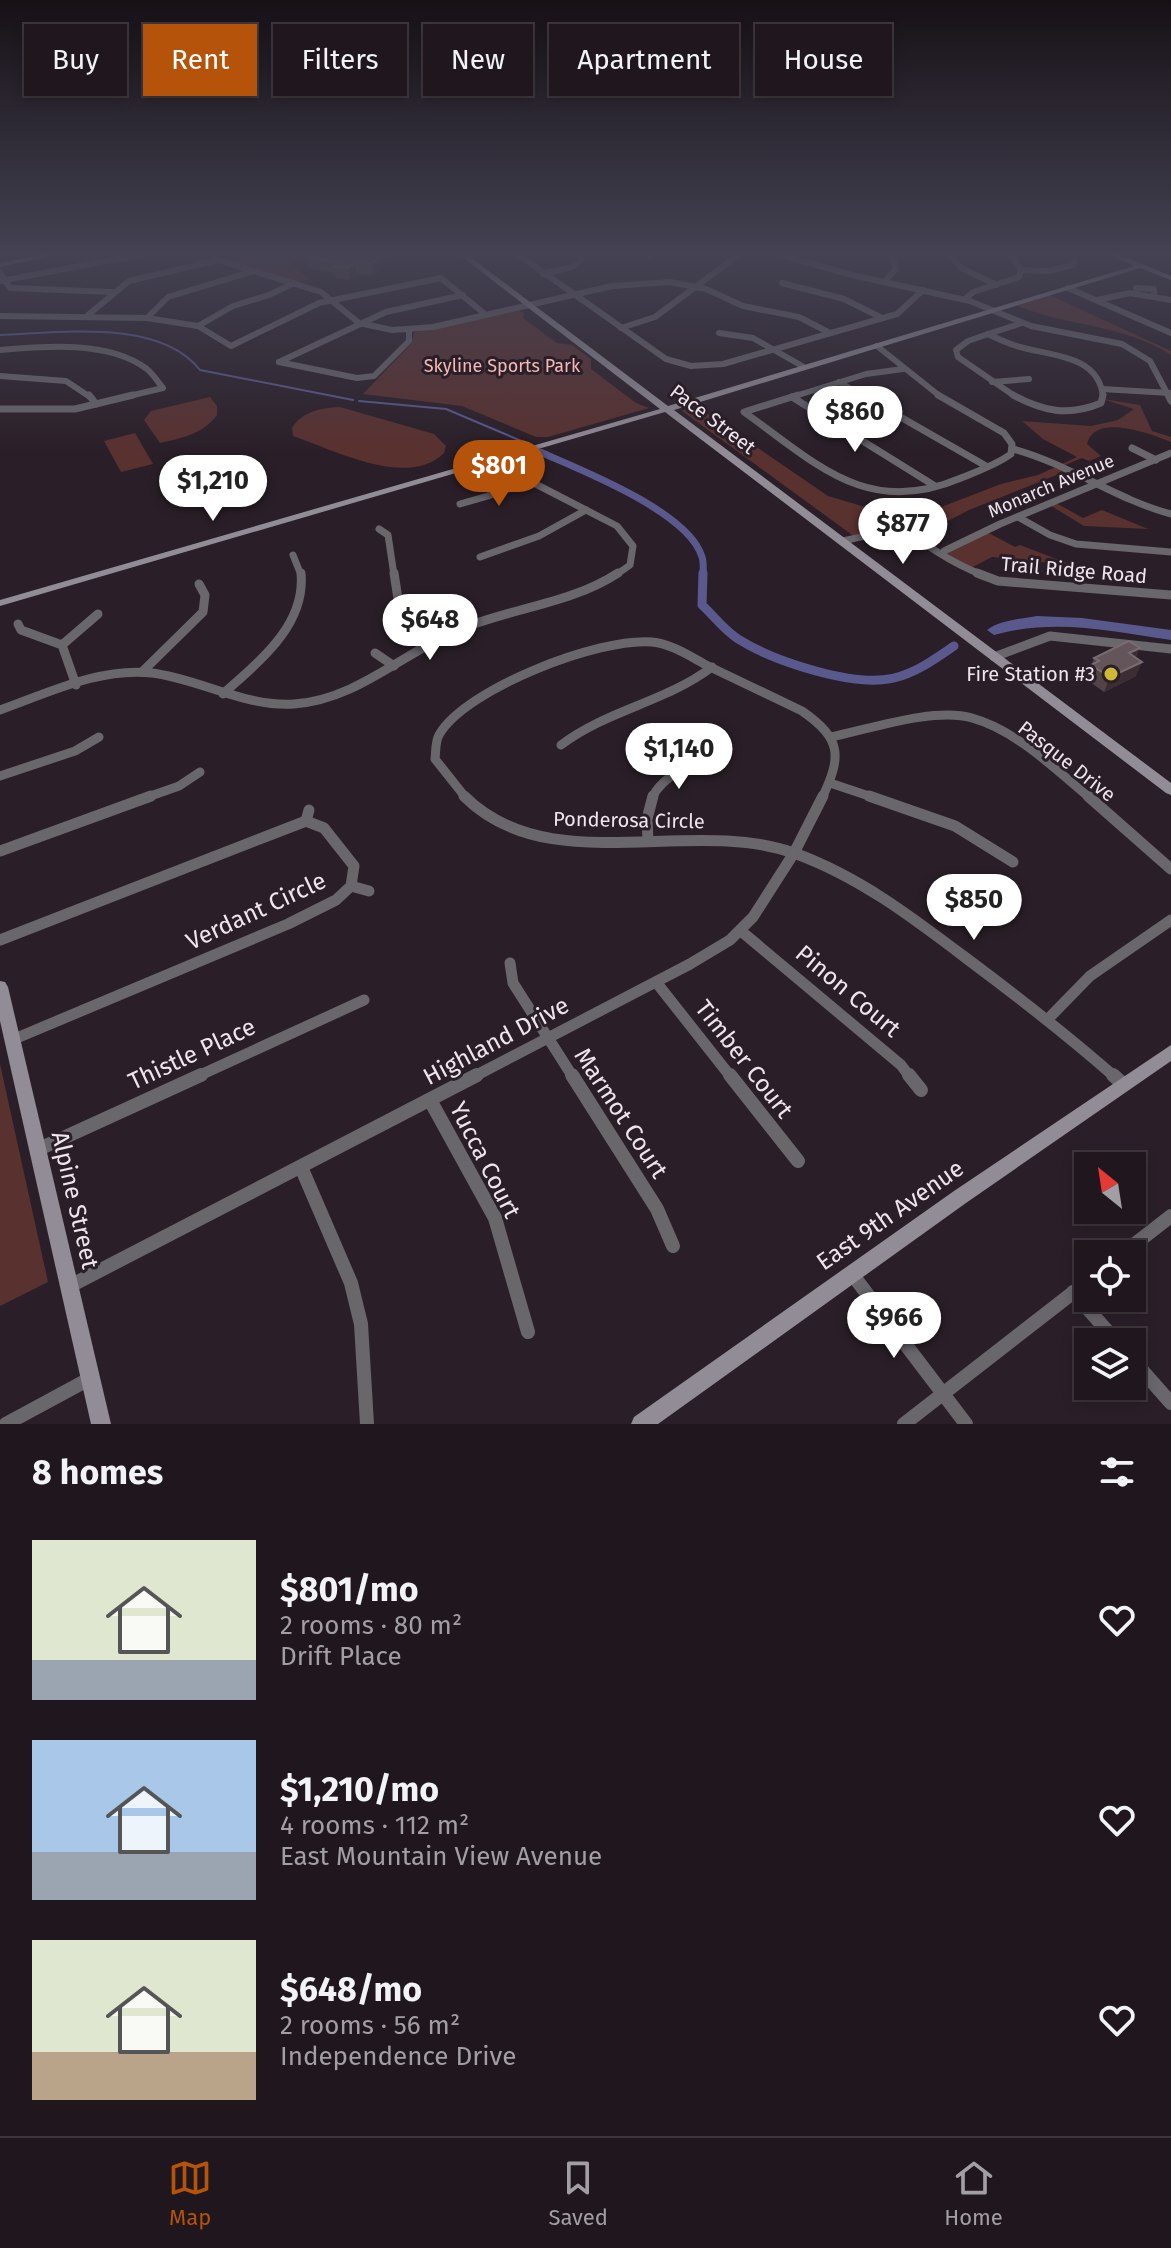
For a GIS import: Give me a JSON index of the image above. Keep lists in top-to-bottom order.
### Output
{
  "streets": {
    "street": [
      "Pace Street",
      "Monarch Avenue",
      "Trail Ridge Road",
      "Pasque Drive",
      "Ponderosa Circle",
      "Verdant Circle",
      "Pinon Court",
      "Highland Drive",
      "Thistle Place",
      "Timber Court",
      "Marmot Court",
      "Yucca Court",
      "Alpine Street",
      "East 9th Avenue"
    ]
  },
  "crossings": [
    ["Pace Street", "Trail Ridge Road"],
    ["Monarch Avenue", "Trail Ridge Road"],
    ["Pasque Drive", "Ponderosa Circle"],
    ["Pasque Drive", "Highland Drive"],
    ["Ponderosa Circle", "Highland Drive"],
    ["Ponderosa Circle", "East 9th Avenue"],
    ["Verdant Circle", "Alpine Street"],
    ["Pinon Court", "Highland Drive"],
    ["Highland Drive", "Timber Court"],
    ["Highland Drive", "Marmot Court"],
    ["Highland Drive", "Yucca Court"],
    ["Highland Drive", "Alpine Street"],
    ["Thistle Place", "Alpine Street"]
  ],
  "parks": ["Skyline Sports Park"],
  "places": ["Fire Station #3"],
  "north": "top left",
  "page": {
    "chip": [
      "Buy",
      "Rent",
      "Filters",
      "New",
      "Apartment",
      "House"
    ],
    "price": [
      "$860",
      "$801",
      "$1,210",
      "$877",
      "$648",
      "$1,140",
      "$850",
      "$966"
    ],
    "heading": "8 homes",
    "list": [
      {
        "name": "$801/mo",
        "note": "2 rooms · 80 m² · Drift Place"
      },
      {
        "name": "$1,210/mo",
        "note": "4 rooms · 112 m² · East Mountain View Avenue"
      },
      {
        "name": "$648/mo",
        "note": "2 rooms · 56 m² · Independence Drive"
      }
    ],
    "tabs": ["Map", "Saved", "Home"]
  }
}
